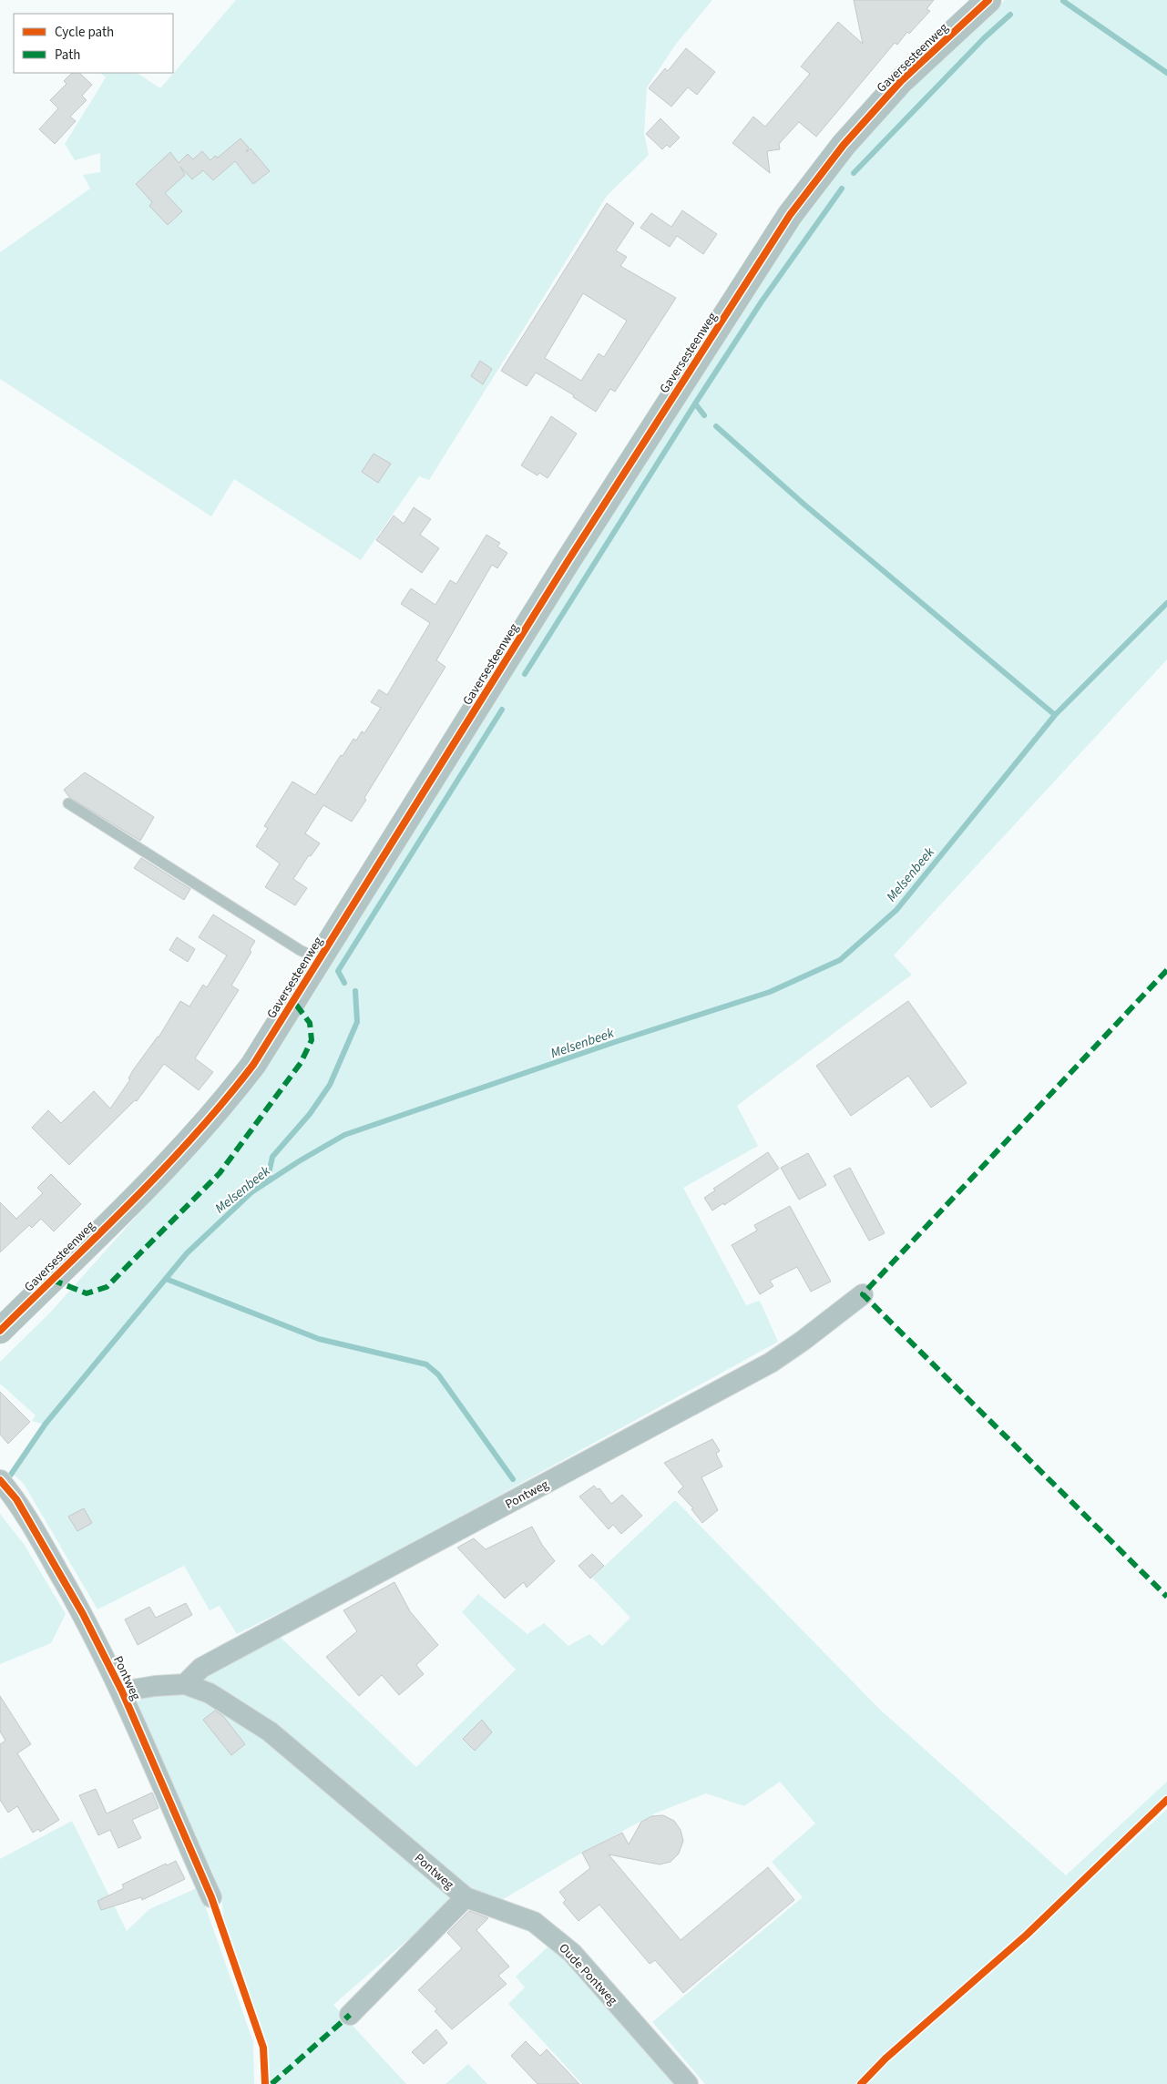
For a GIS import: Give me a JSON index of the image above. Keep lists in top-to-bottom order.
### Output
{
  "streets": {
    "street": ["Gaversesteenweg", "Pontweg", "Oude Pontweg"]
  },
  "crossings": [
    ["Pontweg", "Oude Pontweg"]
  ],
  "water": ["Melsenbeek"],
  "legend": ["Cycle path", "Path"]
}
